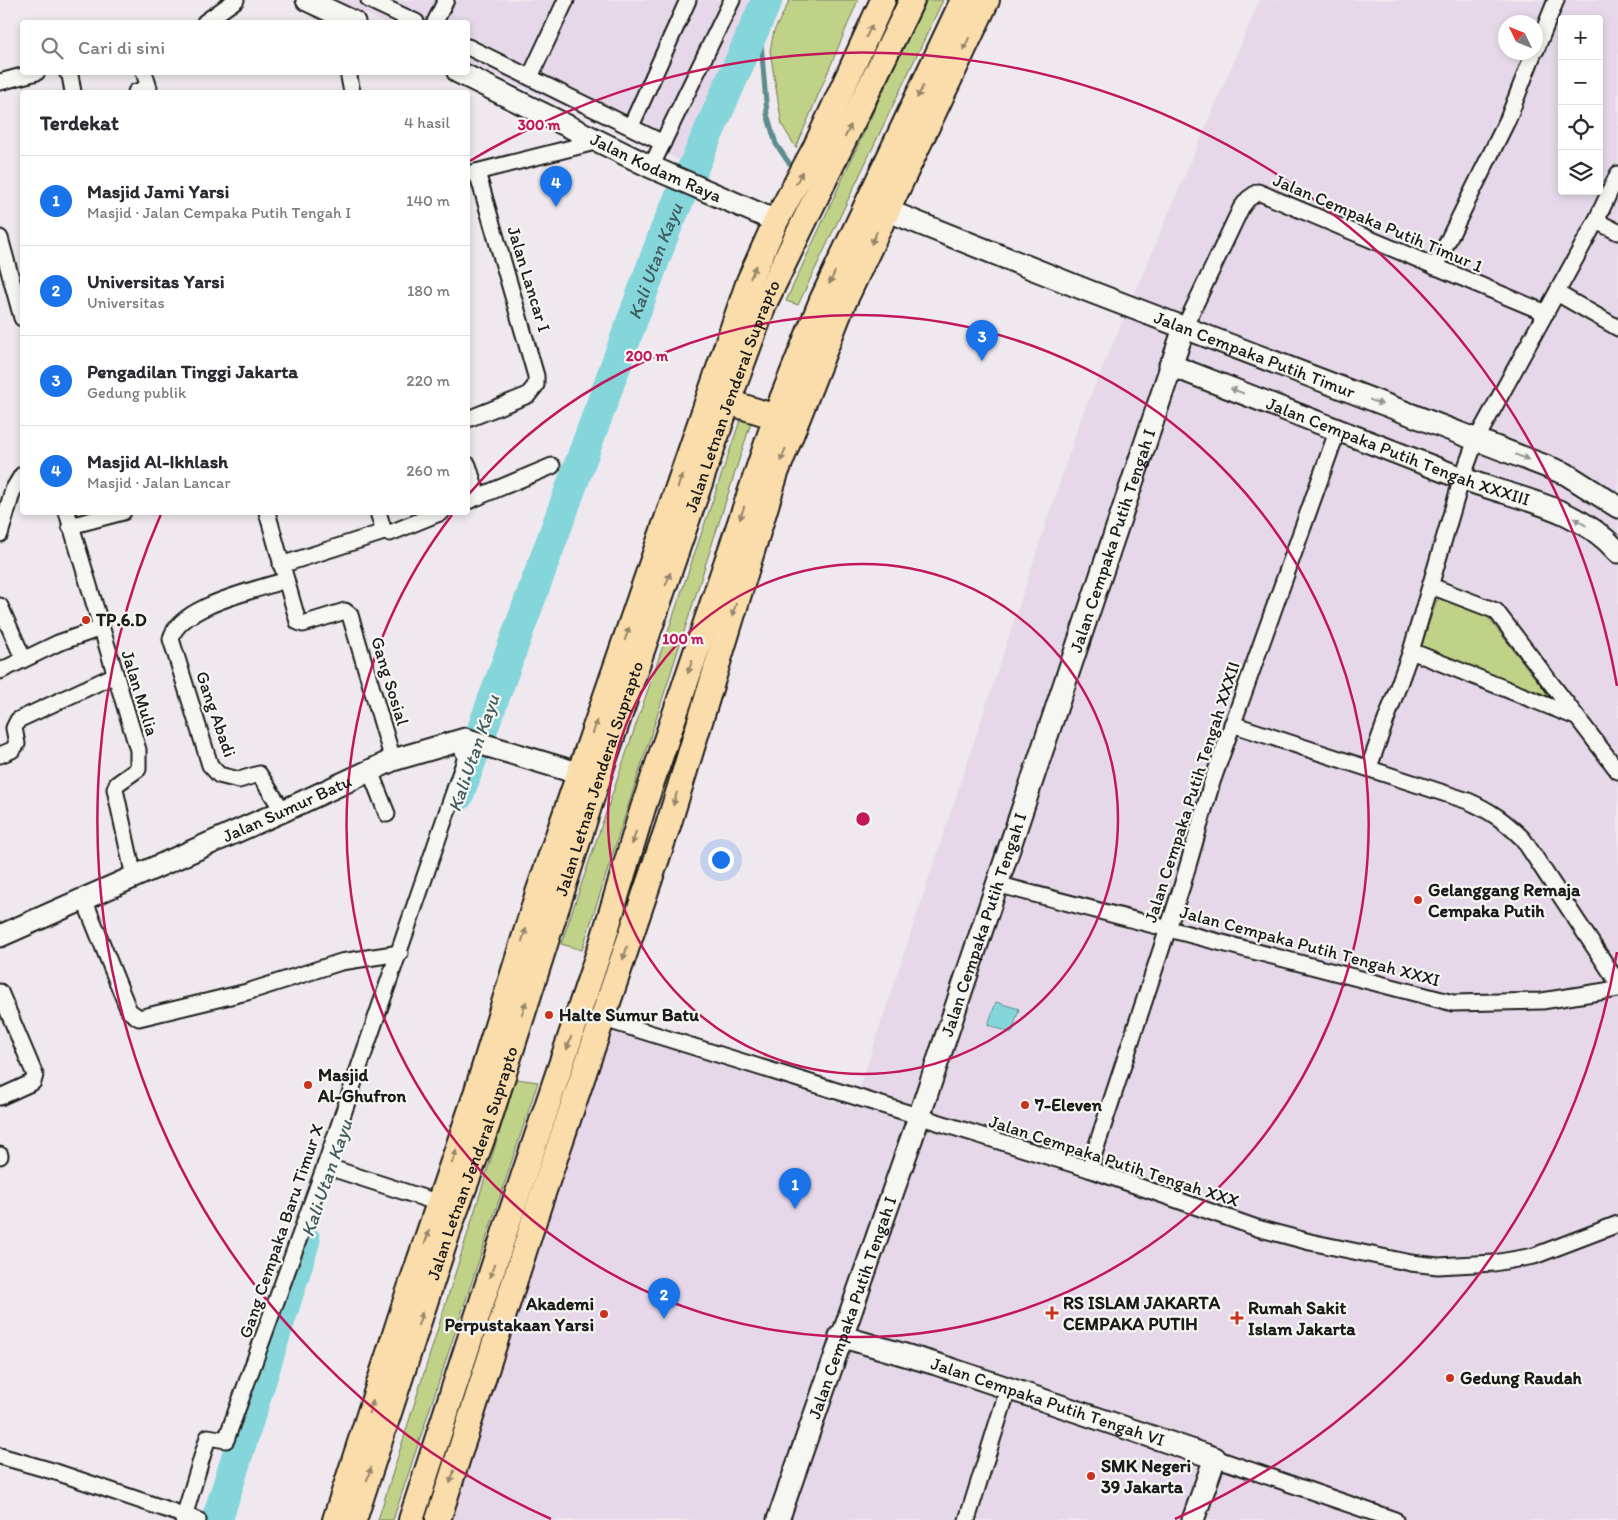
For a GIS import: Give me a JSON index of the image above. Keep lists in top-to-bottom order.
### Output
{
  "streets": {
    "main road": ["Jalan Letnan Jenderal Suprapto"],
    "street": [
      "Jalan Kodam Raya",
      "Jalan Cempaka Putih Timur 1",
      "Jalan Lancar I",
      "Jalan Cempaka Putih Timur",
      "Jalan Cempaka Putih Tengah XXXIII",
      "Jalan Cempaka Putih Tengah I",
      "Gang Sosial",
      "Jalan Mulia",
      "Gang Abadi",
      "Jalan Cempaka Putih Tengah XXXII",
      "Jalan Sumur Batu",
      "Jalan Cempaka Putih Tengah XXXI",
      "Jalan Cempaka Putih Tengah XXX",
      "Gang Cempaka Baru Timur X",
      "Jalan Cempaka Putih Tengah VI"
    ]
  },
  "crossings": [
    ["Jalan Kodam Raya", "Jalan Letnan Jenderal Suprapto"],
    ["Jalan Cempaka Putih Timur 1", "Jalan Cempaka Putih Timur"],
    ["Jalan Cempaka Putih Timur 1", "Jalan Cempaka Putih Tengah XXXIII"],
    ["Jalan Cempaka Putih Timur 1", "Jalan Cempaka Putih Tengah I"],
    ["Jalan Cempaka Putih Timur", "Jalan Cempaka Putih Tengah XXXIII"],
    ["Jalan Cempaka Putih Timur", "Jalan Cempaka Putih Tengah I"],
    ["Jalan Cempaka Putih Tengah XXXIII", "Jalan Cempaka Putih Tengah I"],
    ["Jalan Cempaka Putih Tengah XXXIII", "Jalan Cempaka Putih Tengah XXXII"],
    ["Jalan Cempaka Putih Tengah I", "Jalan Cempaka Putih Tengah XXXI"],
    ["Jalan Cempaka Putih Tengah I", "Jalan Cempaka Putih Tengah XXX"],
    ["Jalan Cempaka Putih Tengah I", "Jalan Cempaka Putih Tengah VI"],
    ["Gang Sosial", "Gang Abadi"],
    ["Gang Sosial", "Jalan Sumur Batu"],
    ["Jalan Mulia", "Jalan Sumur Batu"],
    ["Gang Abadi", "Jalan Sumur Batu"],
    ["Jalan Cempaka Putih Tengah XXXII", "Jalan Cempaka Putih Tengah XXXI"],
    ["Jalan Cempaka Putih Tengah XXXII", "Jalan Cempaka Putih Tengah XXX"],
    ["Jalan Sumur Batu", "Gang Cempaka Baru Timur X"]
  ],
  "one_way": ["Jalan Cempaka Putih Timur"],
  "water": ["Kali Utan Kayu"],
  "places": {
    "other": [
      "TP.6.D",
      "Gelanggang Remaja Cempaka Putih",
      "Halte Sumur Batu",
      "Masjid Al-Ghufron",
      "7-Eleven",
      "Akademi Perpustakaan Yarsi",
      "Gedung Raudah",
      "SMK Negeri 39 Jakarta"
    ],
    "health": ["RS ISLAM JAKARTA CEMPAKA PUTIH", "Rumah Sakit Islam Jakarta"]
  },
  "north": "top left",
  "page": {
    "map_buttons": ["+", "−"],
    "search": "Cari di sini",
    "heading": ["Terdekat", "4 hasil"],
    "list": [
      {
        "mark": "1",
        "name": "Masjid Jami Yarsi",
        "note": "Masjid · Jalan Cempaka Putih Tengah I",
        "value": "140 m"
      },
      {
        "mark": "2",
        "name": "Universitas Yarsi",
        "note": "Universitas",
        "value": "180 m"
      },
      {
        "mark": "3",
        "name": "Pengadilan Tinggi Jakarta",
        "note": "Gedung publik",
        "value": "220 m"
      },
      {
        "mark": "4",
        "name": "Masjid Al-Ikhlash",
        "note": "Masjid · Jalan Lancar",
        "value": "260 m"
      }
    ],
    "pins": [
      "4",
      "3",
      "1",
      "2"
    ]
  },
  "rings": ["300 m", "200 m", "100 m"]
}
